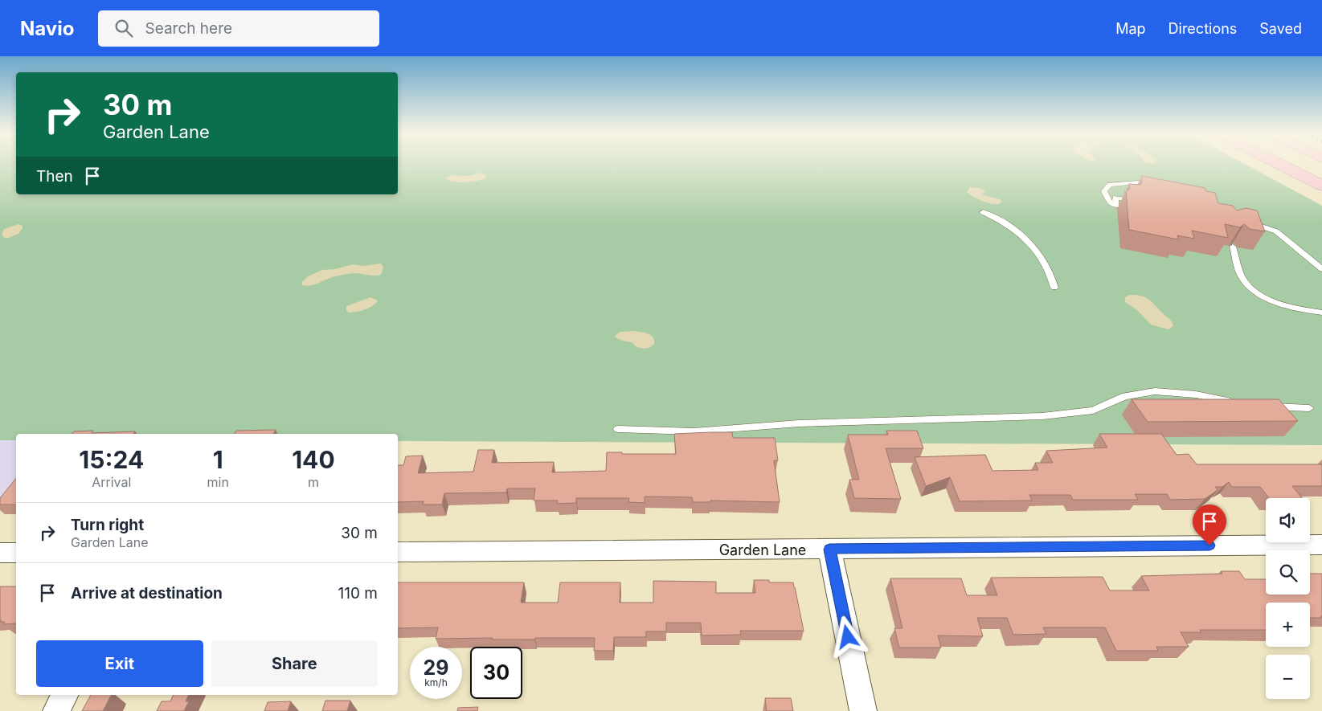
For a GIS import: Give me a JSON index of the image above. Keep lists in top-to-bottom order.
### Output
{
  "streets": {
    "street": ["Garden Lane"]
  },
  "page": {
    "header": "Navio",
    "search": "Search here",
    "nav": ["Map", "Directions", "Saved"],
    "turn": ["30 m", "Garden Lane"],
    "then": "Then",
    "eta": [
      "15:24",
      "Arrival",
      "1",
      "min",
      "140",
      "m"
    ],
    "map_buttons": ["+", "−"],
    "list": [
      {
        "name": "Turn right",
        "note": "Garden Lane",
        "value": "30 m"
      },
      {
        "name": "Arrive at destination",
        "value": "110 m"
      }
    ],
    "buttons": ["Exit", "Share"],
    "speed": "29 km/h",
    "limit": "30"
  }
}
